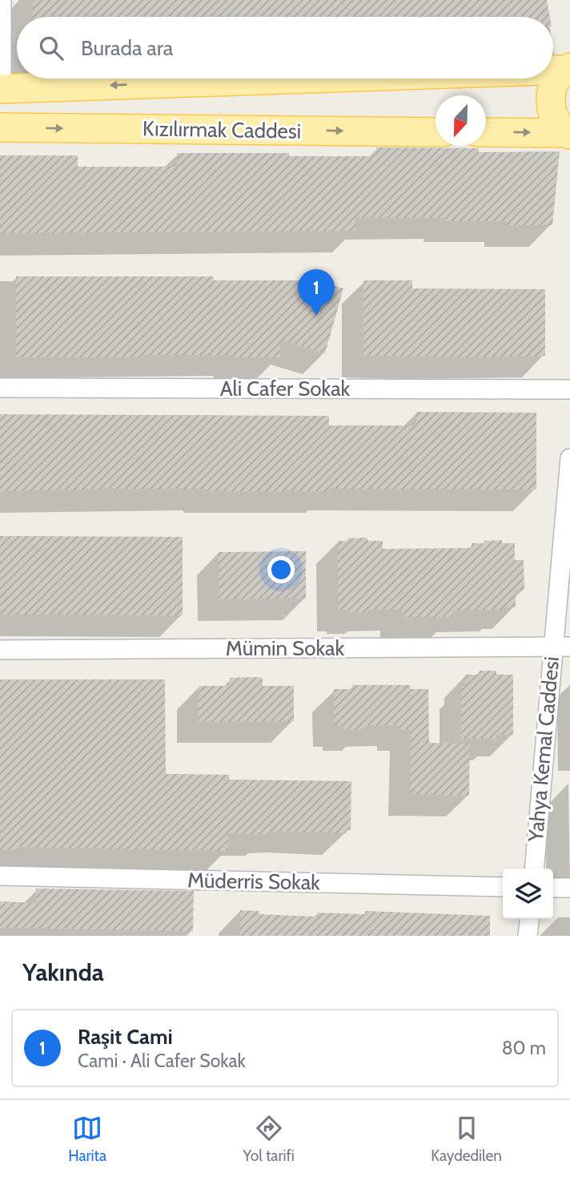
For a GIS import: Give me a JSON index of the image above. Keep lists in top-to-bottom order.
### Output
{
  "streets": {
    "main road": ["Kızılırmak Caddesi"],
    "street": [
      "Ali Cafer Sokak",
      "Mümin Sokak",
      "Yahya Kemal Caddesi",
      "Müderris Sokak"
    ]
  },
  "crossings": [
    ["Mümin Sokak", "Yahya Kemal Caddesi"]
  ],
  "north": "bottom",
  "page": {
    "search": "Burada ara",
    "pins": "1",
    "heading": "Yakında",
    "list": [
      {
        "mark": "1",
        "name": "Raşit Cami",
        "note": "Cami · Ali Cafer Sokak",
        "value": "80 m"
      }
    ],
    "nav": ["Harita", "Yol tarifi", "Kaydedilen"]
  }
}
